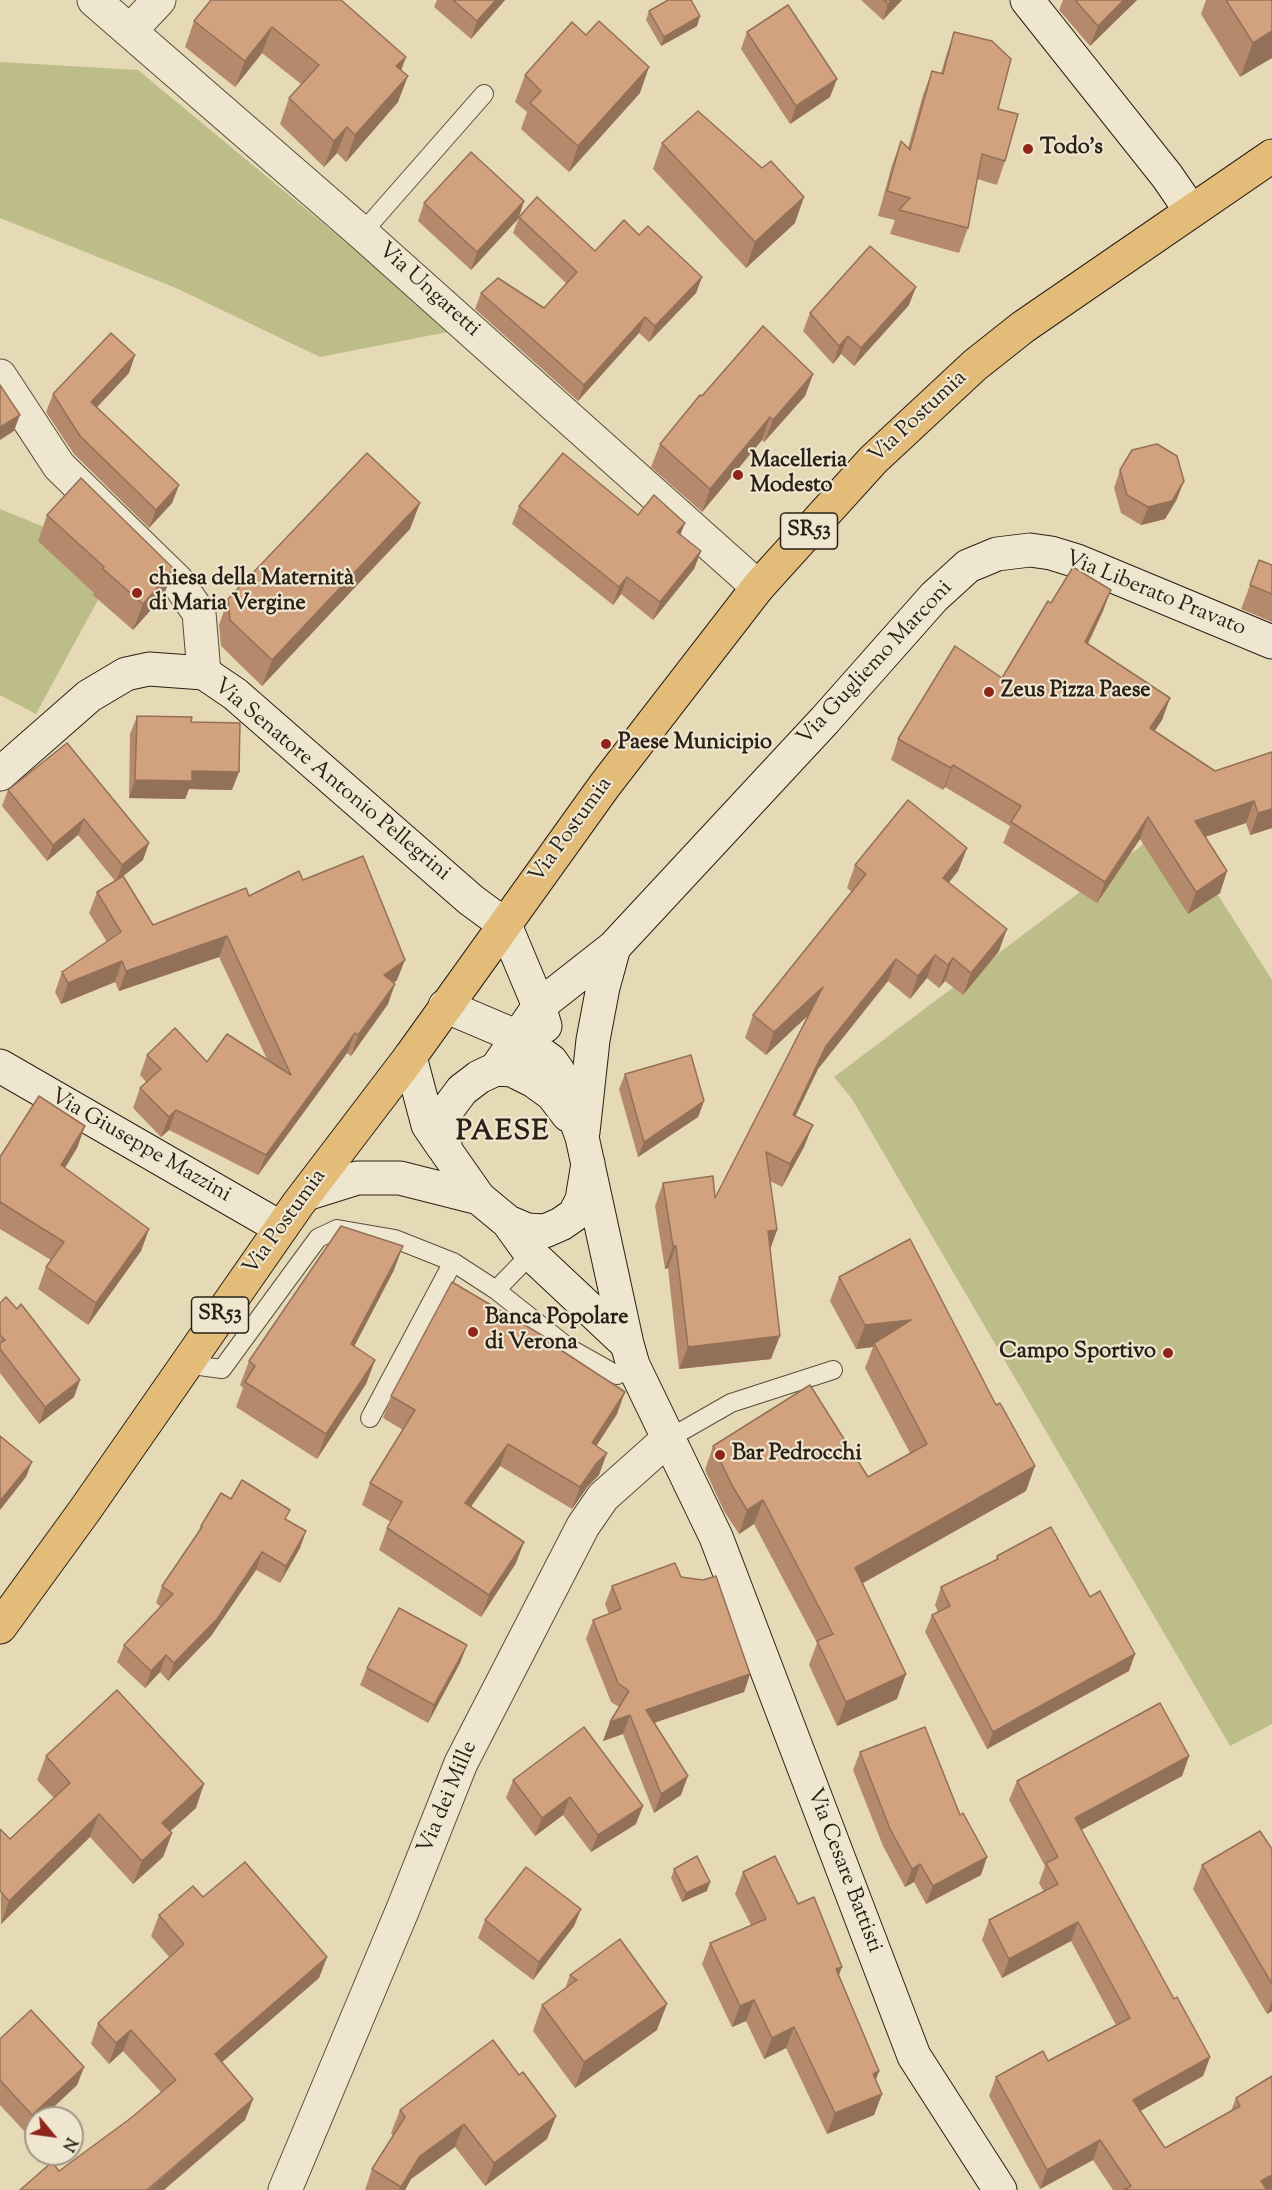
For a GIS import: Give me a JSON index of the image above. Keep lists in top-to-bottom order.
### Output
{
  "streets": {
    "main road": ["Via Postumia", "SR53"],
    "street": [
      "Via Ungaretti",
      "Via Liberato Pravato",
      "Via Gugliemo Marconi",
      "Via Senatore Antonio Pellegrini",
      "Via Giuseppe Mazzini",
      "Via dei Mille",
      "Via Cesare Battisti"
    ]
  },
  "crossings": [
    ["Via Ungaretti", "Via Postumia"],
    ["Via Postumia", "Via Senatore Antonio Pellegrini"],
    ["Via Postumia", "Via Giuseppe Mazzini"],
    ["Via Liberato Pravato", "Via Gugliemo Marconi"],
    ["Via dei Mille", "Via Cesare Battisti"]
  ],
  "districts": ["PAESE"],
  "places": [
    "Todo's",
    "Macelleria Modesto",
    "chiesa della Maternità di Maria Vergine",
    "Zeus Pizza Paese",
    "Paese Municipio",
    "Banca Popolare di Verona",
    "Campo Sportivo",
    "Bar Pedrocchi"
  ],
  "north": "bottom right"
}
